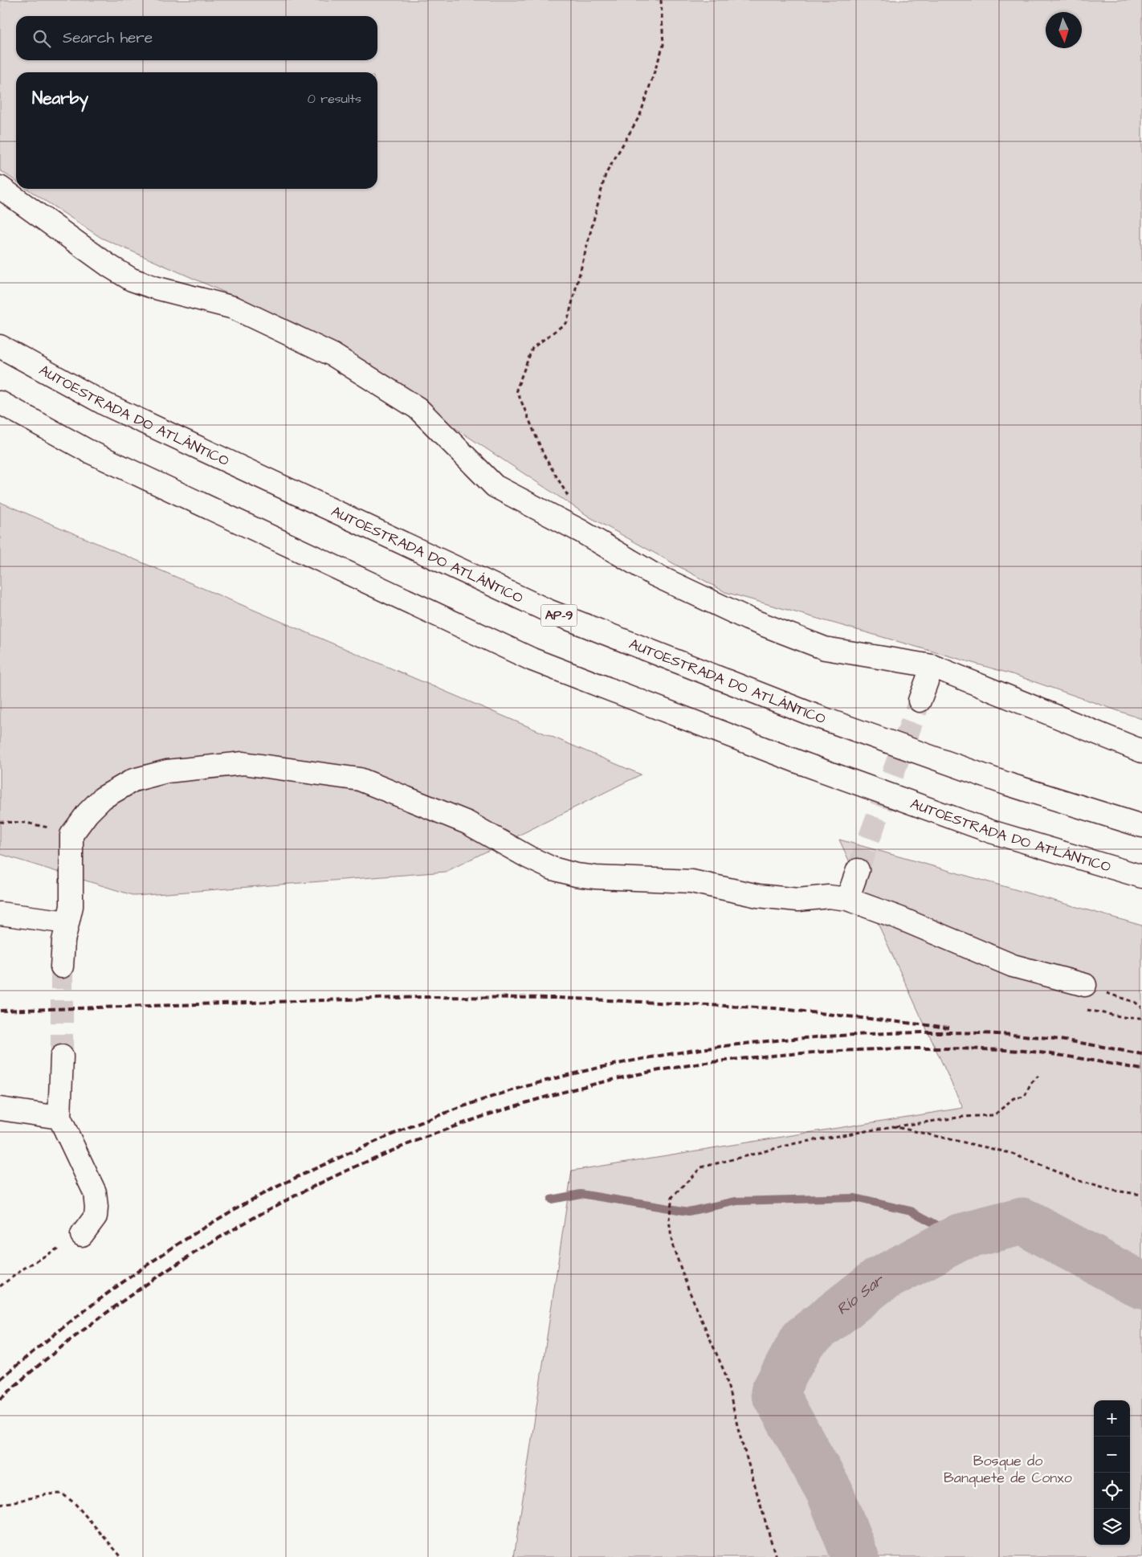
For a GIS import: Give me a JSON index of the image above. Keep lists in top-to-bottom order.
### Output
{
  "streets": {
    "main road": ["AUTOESTRADA DO ATLÁNTICO", "AP-9"]
  },
  "water": ["Río Sar"],
  "parks": ["Bosque do Banquete de Conxo"],
  "north": "bottom",
  "page": {
    "search": "Search here",
    "heading": ["Nearby", "0 results"],
    "map_buttons": ["+", "−"]
  }
}
